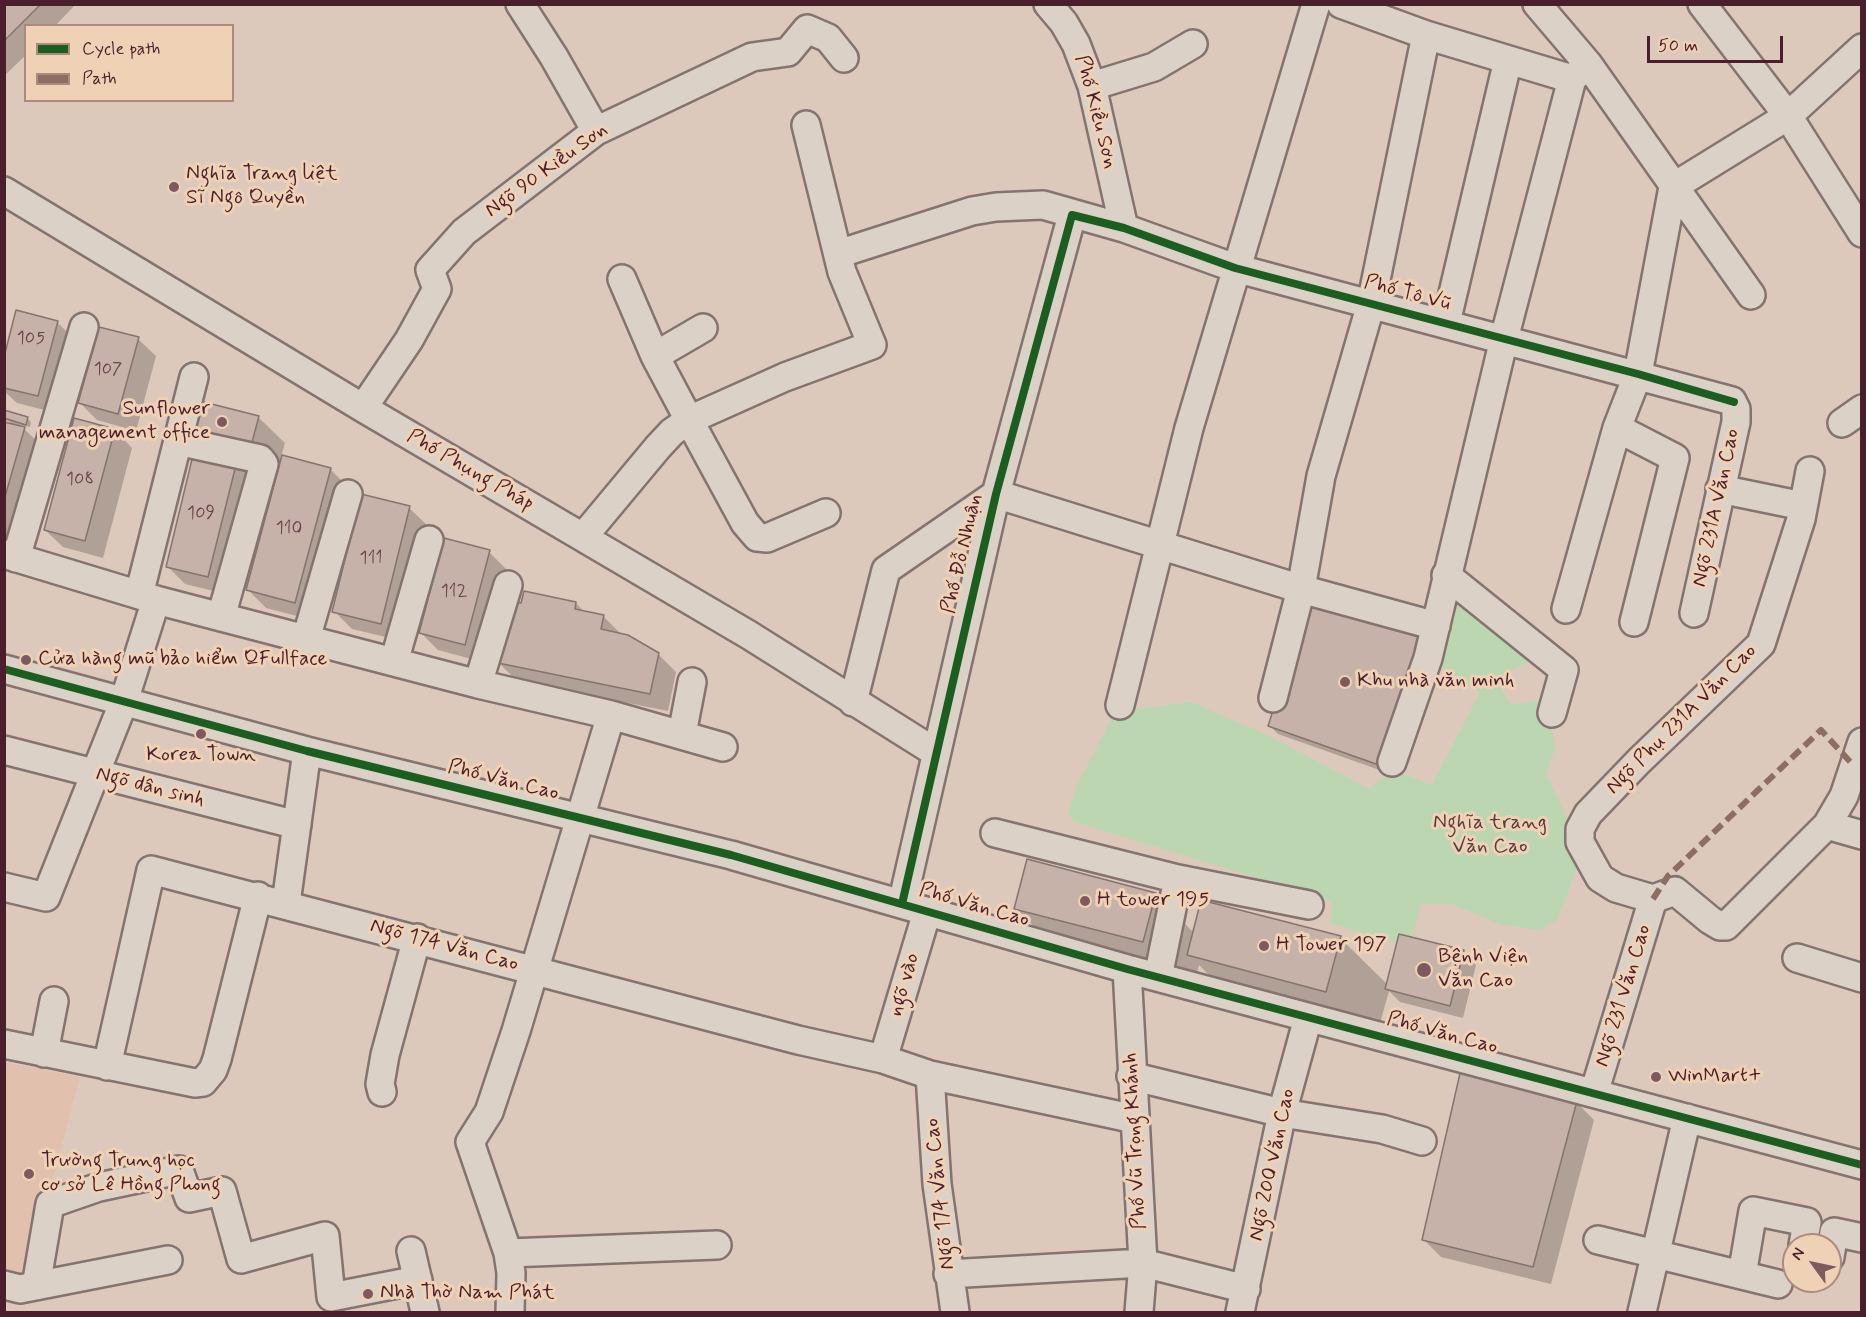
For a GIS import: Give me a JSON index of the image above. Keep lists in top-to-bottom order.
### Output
{
  "streets": {
    "street": [
      "Phố Kiều Sơn",
      "Ngõ 90 Kiều Sơn",
      "Phố Tô Vũ",
      "Phố Phụng Pháp",
      "Ngõ 231A Văn Cao",
      "Phố Đỗ Nhuận",
      "Ngõ Phụ 231A Văn Cao",
      "Phố Văn Cao",
      "Ngõ dân sinh",
      "Ngõ 174 Văn Cao",
      "ngõ vào",
      "Ngõ 231 Văn Cao",
      "Phố Vũ Trọng Khánh",
      "Ngõ 200 Văn Cao"
    ]
  },
  "crossings": [
    ["Phố Kiều Sơn", "Phố Tô Vũ"],
    ["Ngõ 90 Kiều Sơn", "Phố Phụng Pháp"],
    ["Phố Tô Vũ", "Ngõ 231A Văn Cao"],
    ["Phố Tô Vũ", "Phố Đỗ Nhuận"],
    ["Phố Phụng Pháp", "Phố Đỗ Nhuận"],
    ["Phố Đỗ Nhuận", "Phố Văn Cao"],
    ["Phố Đỗ Nhuận", "ngõ vào"],
    ["Ngõ Phụ 231A Văn Cao", "Ngõ 231 Văn Cao"],
    ["Phố Văn Cao", "ngõ vào"],
    ["Phố Văn Cao", "Ngõ 231 Văn Cao"],
    ["Phố Văn Cao", "Phố Vũ Trọng Khánh"],
    ["Phố Văn Cao", "Ngõ 200 Văn Cao"],
    ["Ngõ 174 Văn Cao", "ngõ vào"],
    ["Ngõ 174 Văn Cao", "Phố Vũ Trọng Khánh"]
  ],
  "parks": ["Nghĩa trang Văn Cao"],
  "places": [
    "Nghĩa Trang liệt Sĩ Ngô Quyền",
    "Sunflower management office",
    "Cửa hàng mũ bảo hiểm QFullface",
    "Khu nhà văn minh",
    "Korea Town",
    "H tower 195",
    "H Tower 197",
    "Bệnh Viện Văn Cao",
    "WinMart+",
    "Trường Trung học cơ sở Lê Hồng Phong",
    "Nhà Thờ Nam Phát"
  ],
  "house_numbers": [
    "105",
    "107",
    "108",
    "109",
    "110",
    "111",
    "112"
  ],
  "legend": ["Cycle path", "Path"],
  "scale_bar": "50 m",
  "north": "top left"
}
